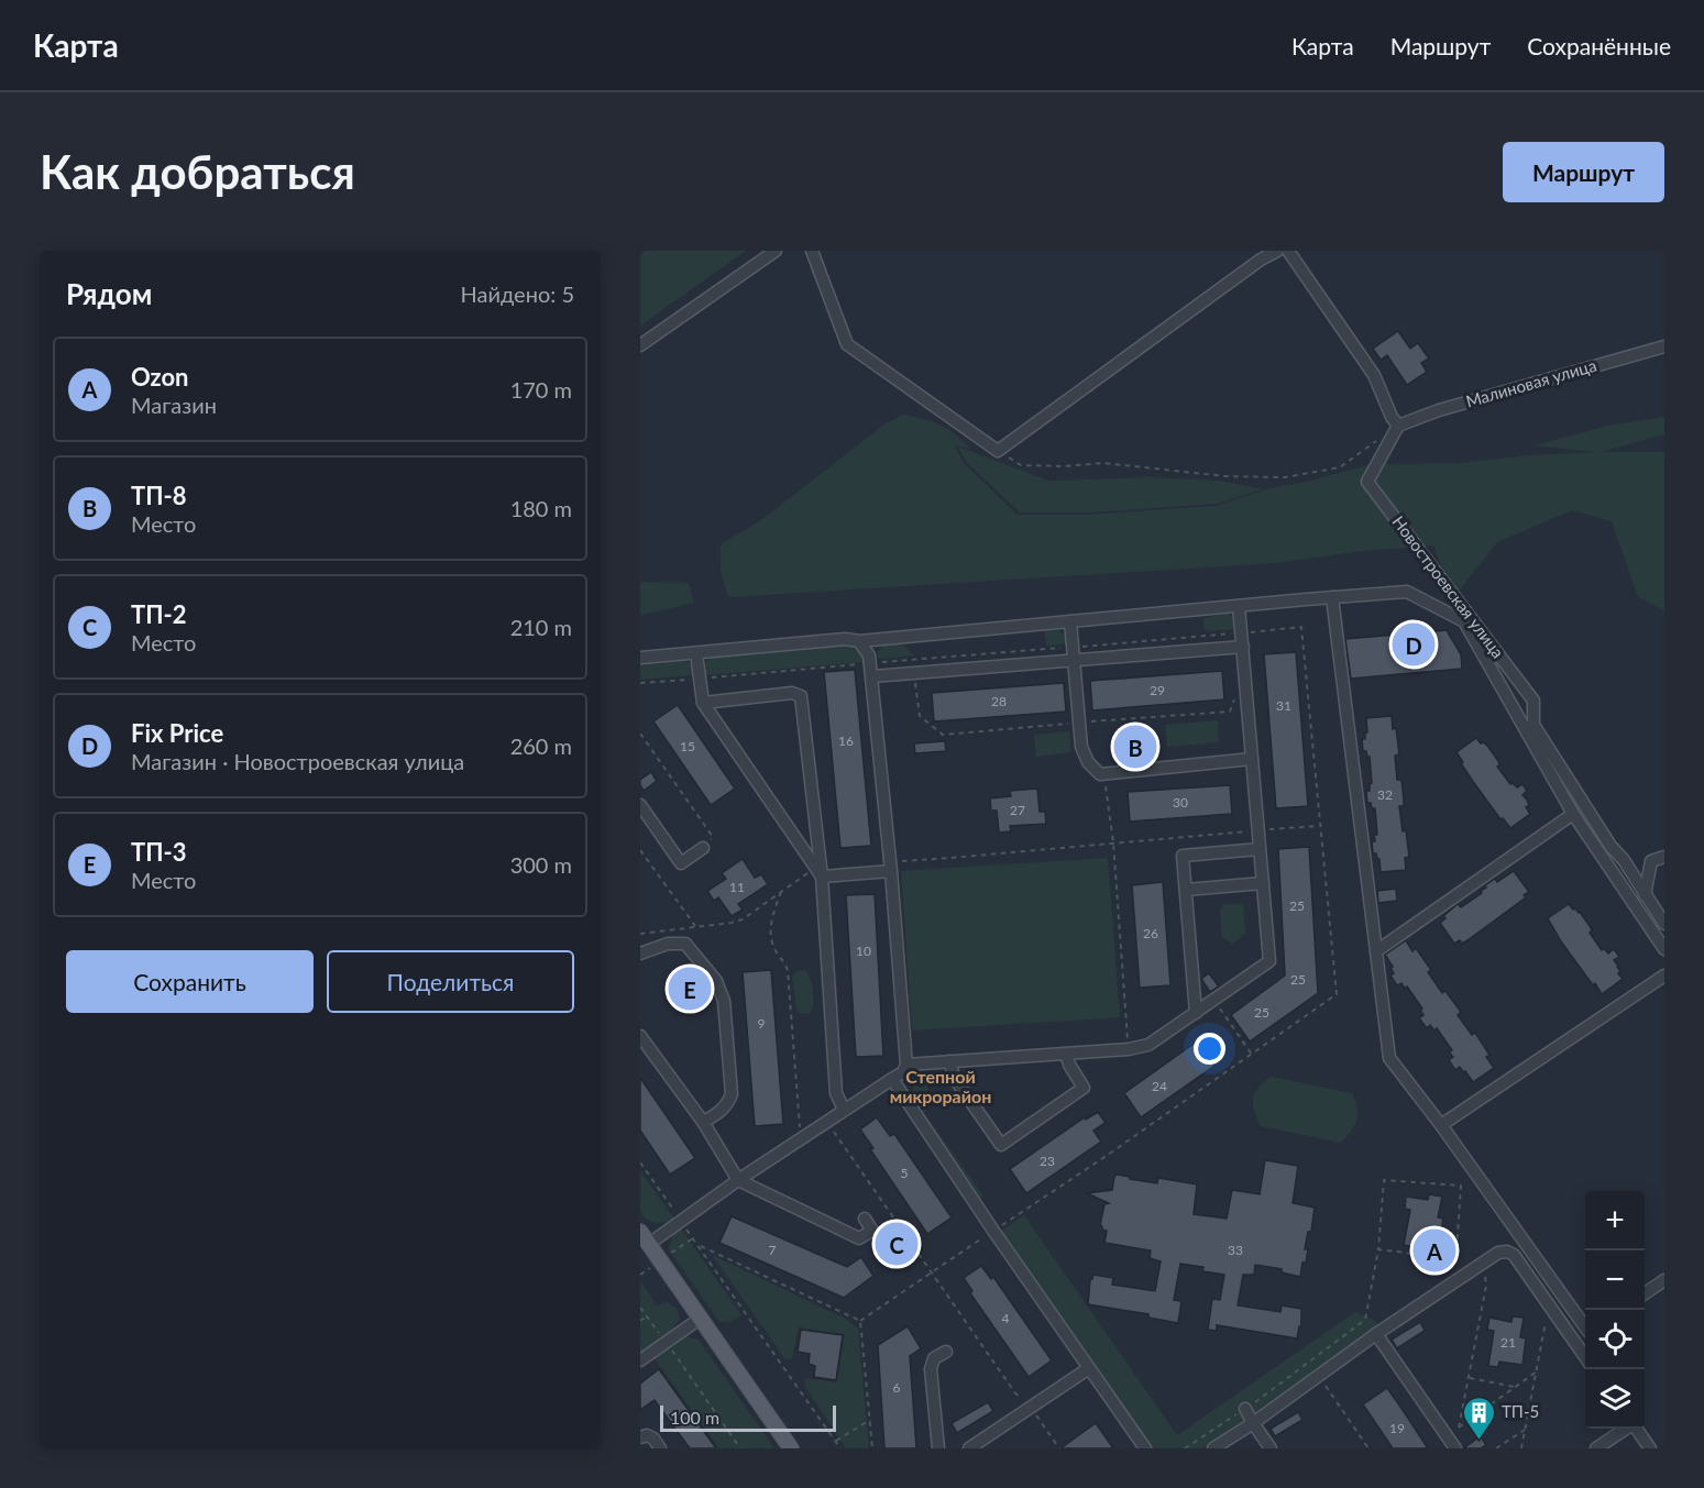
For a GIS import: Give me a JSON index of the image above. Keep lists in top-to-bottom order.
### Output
{
  "streets": {
    "street": ["Малиновая улица", "Новостроевская улица"]
  },
  "crossings": [
    ["Малиновая улица", "Новостроевская улица"]
  ],
  "districts": ["Степной микрорайон"],
  "places": {
    "building": ["ТП-5"]
  },
  "house_numbers": [
    "29",
    "28",
    "31",
    "16",
    "15",
    "32",
    "30",
    "27",
    "11",
    "25",
    "26",
    "10",
    "25",
    "25",
    "9",
    "24",
    "23",
    "5",
    "7",
    "33",
    "4",
    "21",
    "6",
    "19"
  ],
  "scale_bar": "100 m",
  "page": {
    "header": "Карта",
    "nav": ["Карта", "Маршрут", "Сохранённые"],
    "buttons": [
      "Маршрут",
      ["Сохранить", "Поделиться"]
    ],
    "title": "Как добраться",
    "heading": ["Рядом", "Найдено: 5"],
    "list": [
      {
        "mark": "A",
        "name": "Ozon",
        "note": "Магазин",
        "value": "170 m"
      },
      {
        "mark": "B",
        "name": "ТП-8",
        "note": "Место",
        "value": "180 m"
      },
      {
        "mark": "C",
        "name": "ТП-2",
        "note": "Место",
        "value": "210 m"
      },
      {
        "mark": "D",
        "name": "Fix Price",
        "note": "Магазин · Новостроевская улица",
        "value": "260 m"
      },
      {
        "mark": "E",
        "name": "ТП-3",
        "note": "Место",
        "value": "300 m"
      }
    ],
    "pins": [
      "D",
      "B",
      "E",
      "C",
      "A"
    ],
    "map_buttons": ["+", "−"],
    "scale": "100 m"
  }
}
